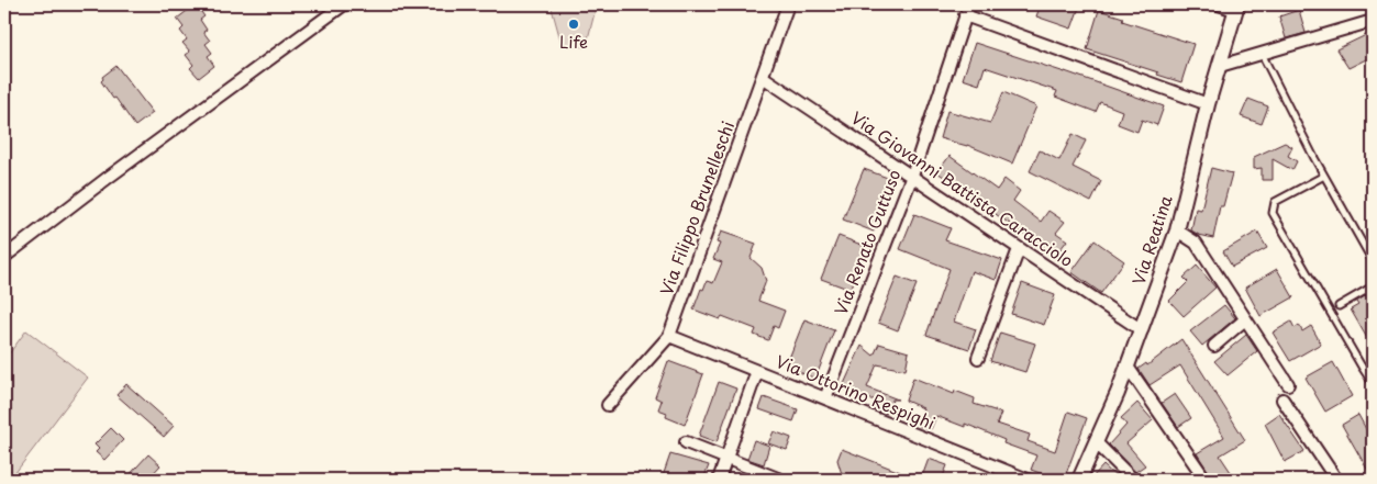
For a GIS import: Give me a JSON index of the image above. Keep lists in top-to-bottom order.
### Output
{
  "streets": {
    "street": [
      "Via Giovanni Battista Caracciolo",
      "Via Filippo Brunelleschi",
      "Via Reatina",
      "Via Renato Guttuso",
      "Via Ottorino Respighi"
    ]
  },
  "crossings": [
    ["Via Giovanni Battista Caracciolo", "Via Filippo Brunelleschi"],
    ["Via Giovanni Battista Caracciolo", "Via Reatina"],
    ["Via Giovanni Battista Caracciolo", "Via Renato Guttuso"],
    ["Via Filippo Brunelleschi", "Via Ottorino Respighi"],
    ["Via Renato Guttuso", "Via Ottorino Respighi"]
  ],
  "places": ["Life"]
}
